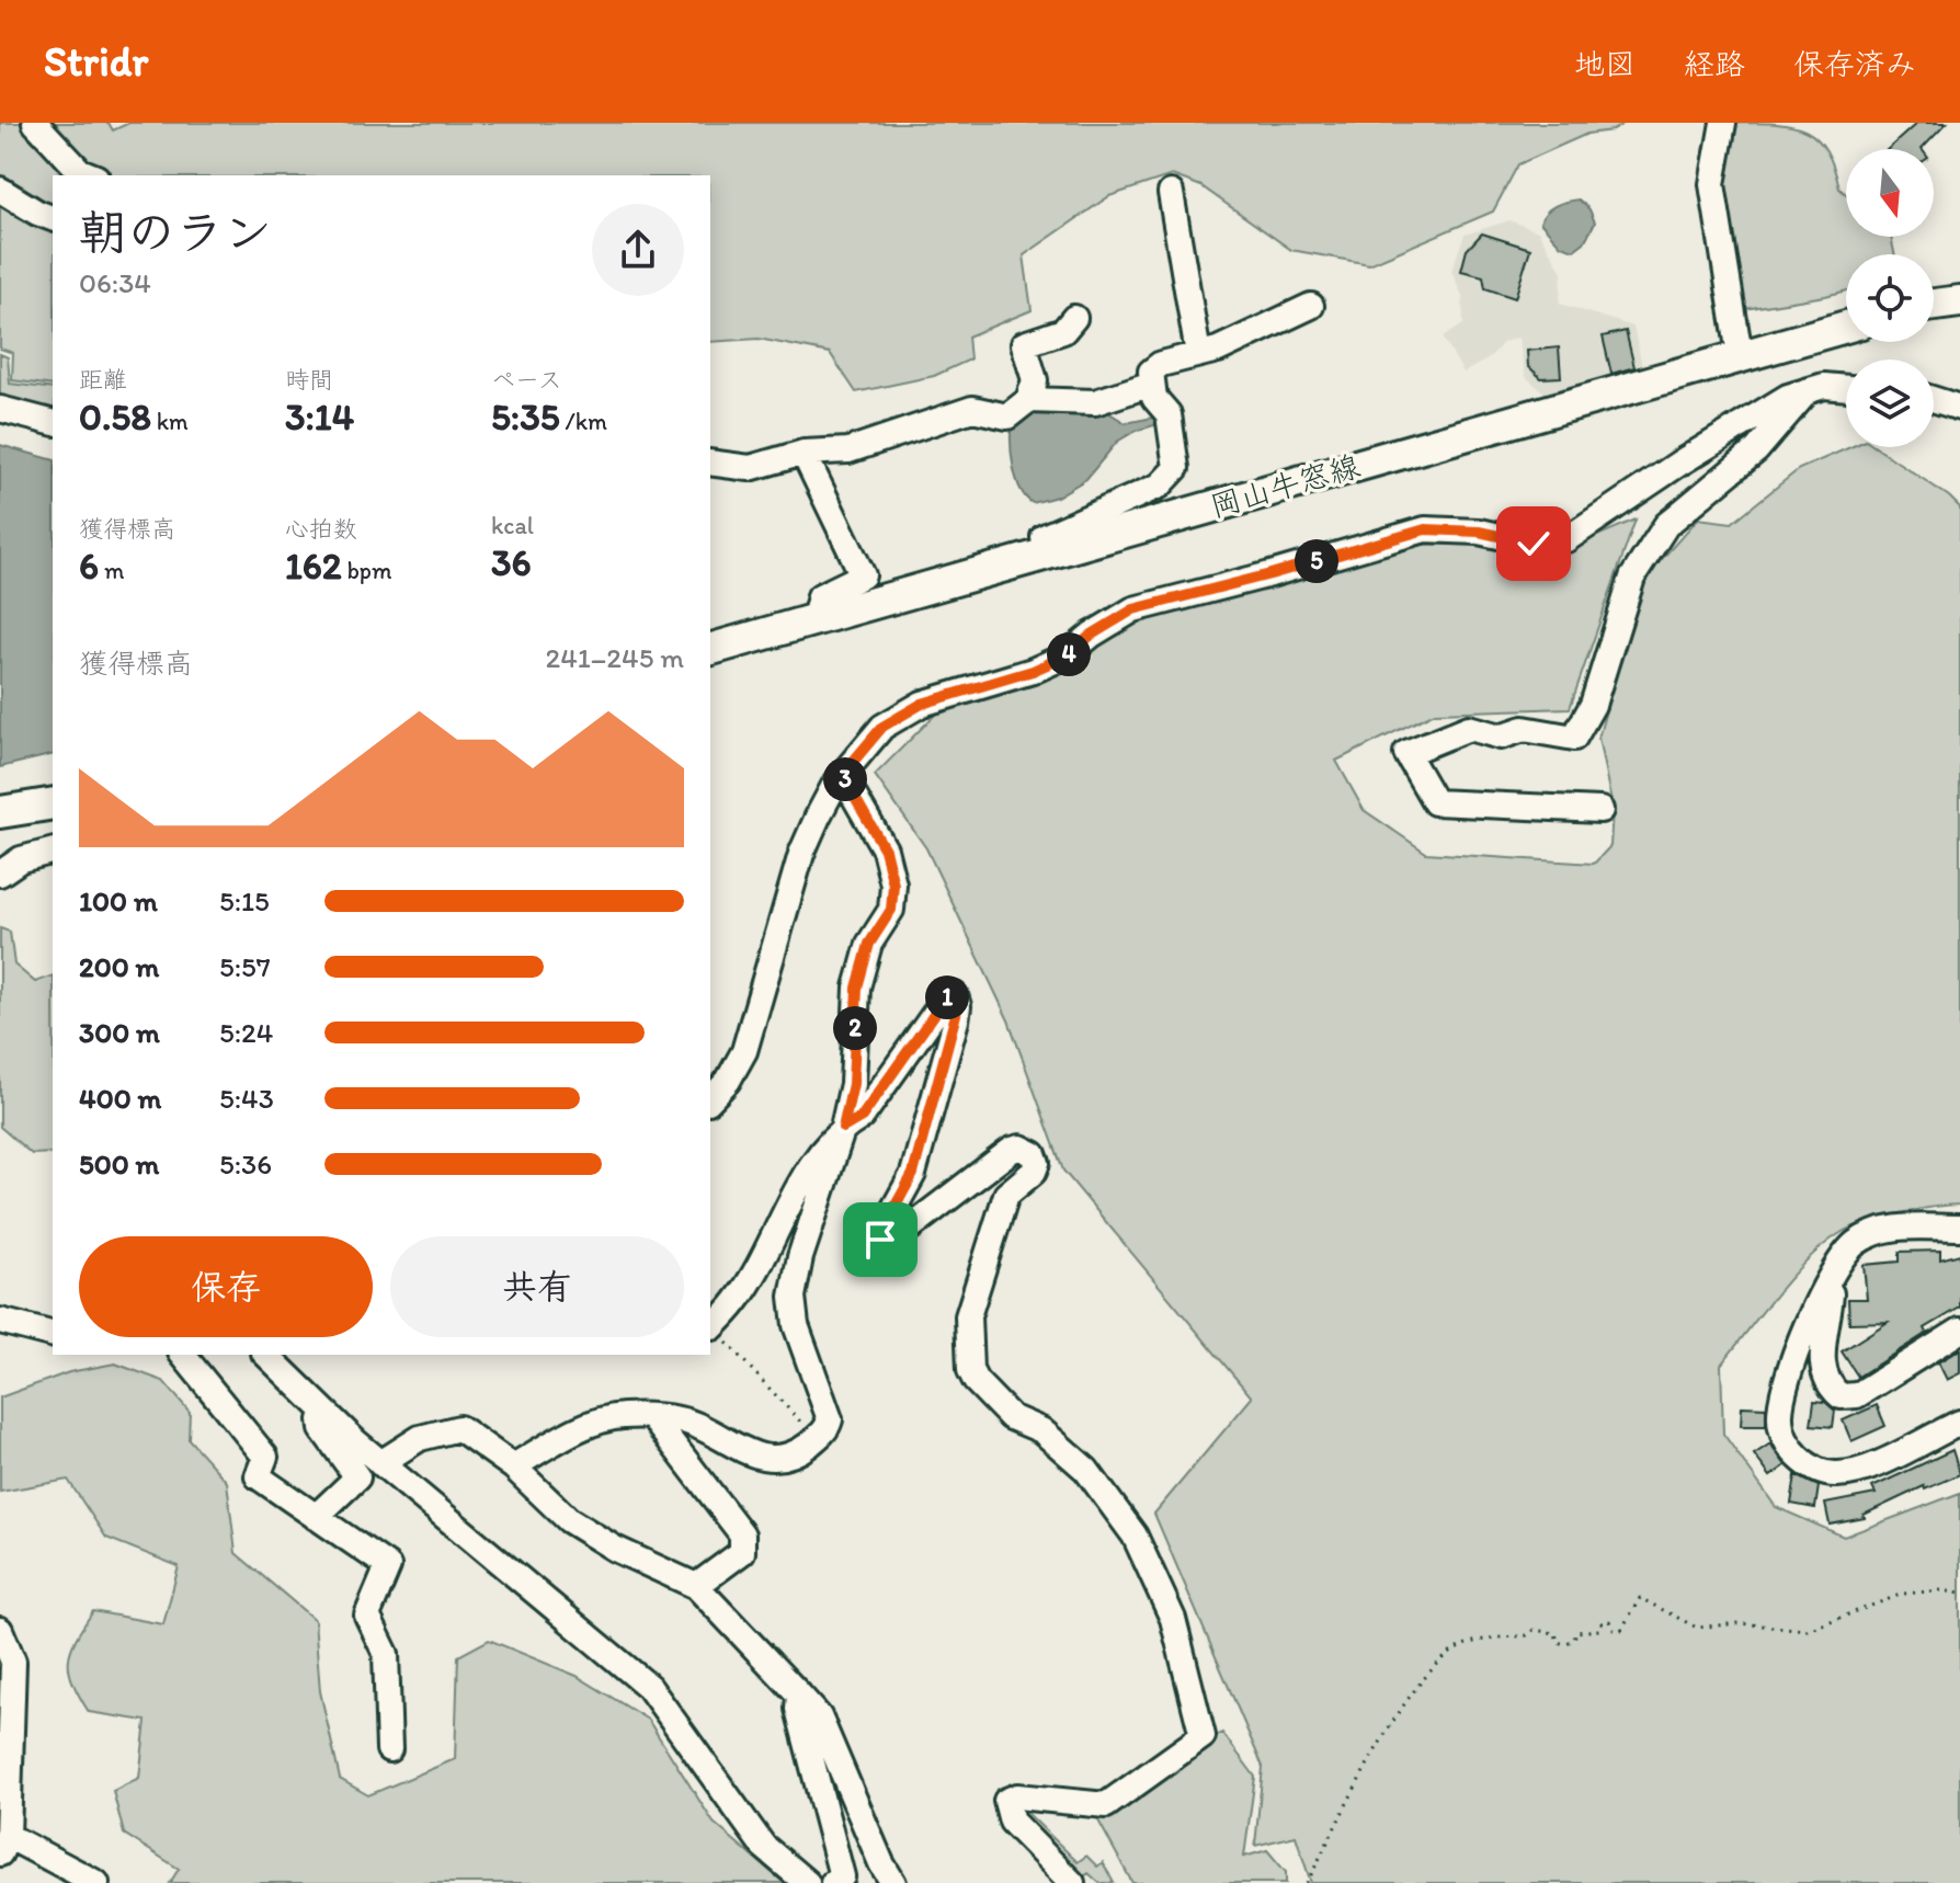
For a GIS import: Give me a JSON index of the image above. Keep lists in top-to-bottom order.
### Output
{
  "streets": {
    "main road": ["岡山牛窓線"]
  },
  "north": "bottom",
  "page": {
    "header": "Stridr",
    "nav": ["地図", "経路", "保存済み"],
    "heading": ["朝のラン", "06:34"],
    "stats": [
      ["距離", "0.58 km"],
      ["時間", "3:14"],
      ["ペース", "5:35 /km"],
      ["獲得標高", "6 m"],
      ["心拍数", "162 bpm"],
      ["kcal", "36"]
    ],
    "pins": [
      "5",
      "4",
      "3",
      "1",
      "2"
    ],
    "chart": ["獲得標高", "241–245 m"],
    "list": [
      {
        "name": "100 m",
        "note": "5:15"
      },
      {
        "name": "200 m",
        "note": "5:57"
      },
      {
        "name": "300 m",
        "note": "5:24"
      },
      {
        "name": "400 m",
        "note": "5:43"
      },
      {
        "name": "500 m",
        "note": "5:36"
      }
    ],
    "buttons": ["保存", "共有"]
  }
}
